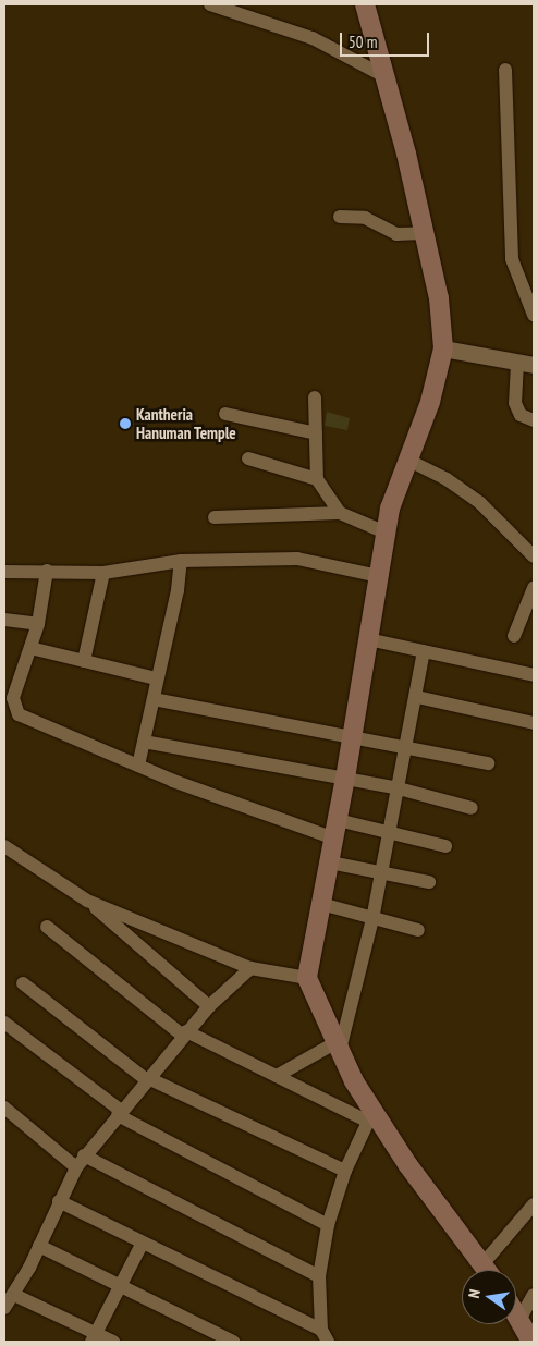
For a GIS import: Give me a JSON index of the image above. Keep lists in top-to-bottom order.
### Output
{
  "places": ["Kantheria Hanuman Temple"],
  "scale_bar": "50 m",
  "north": "left"
}
